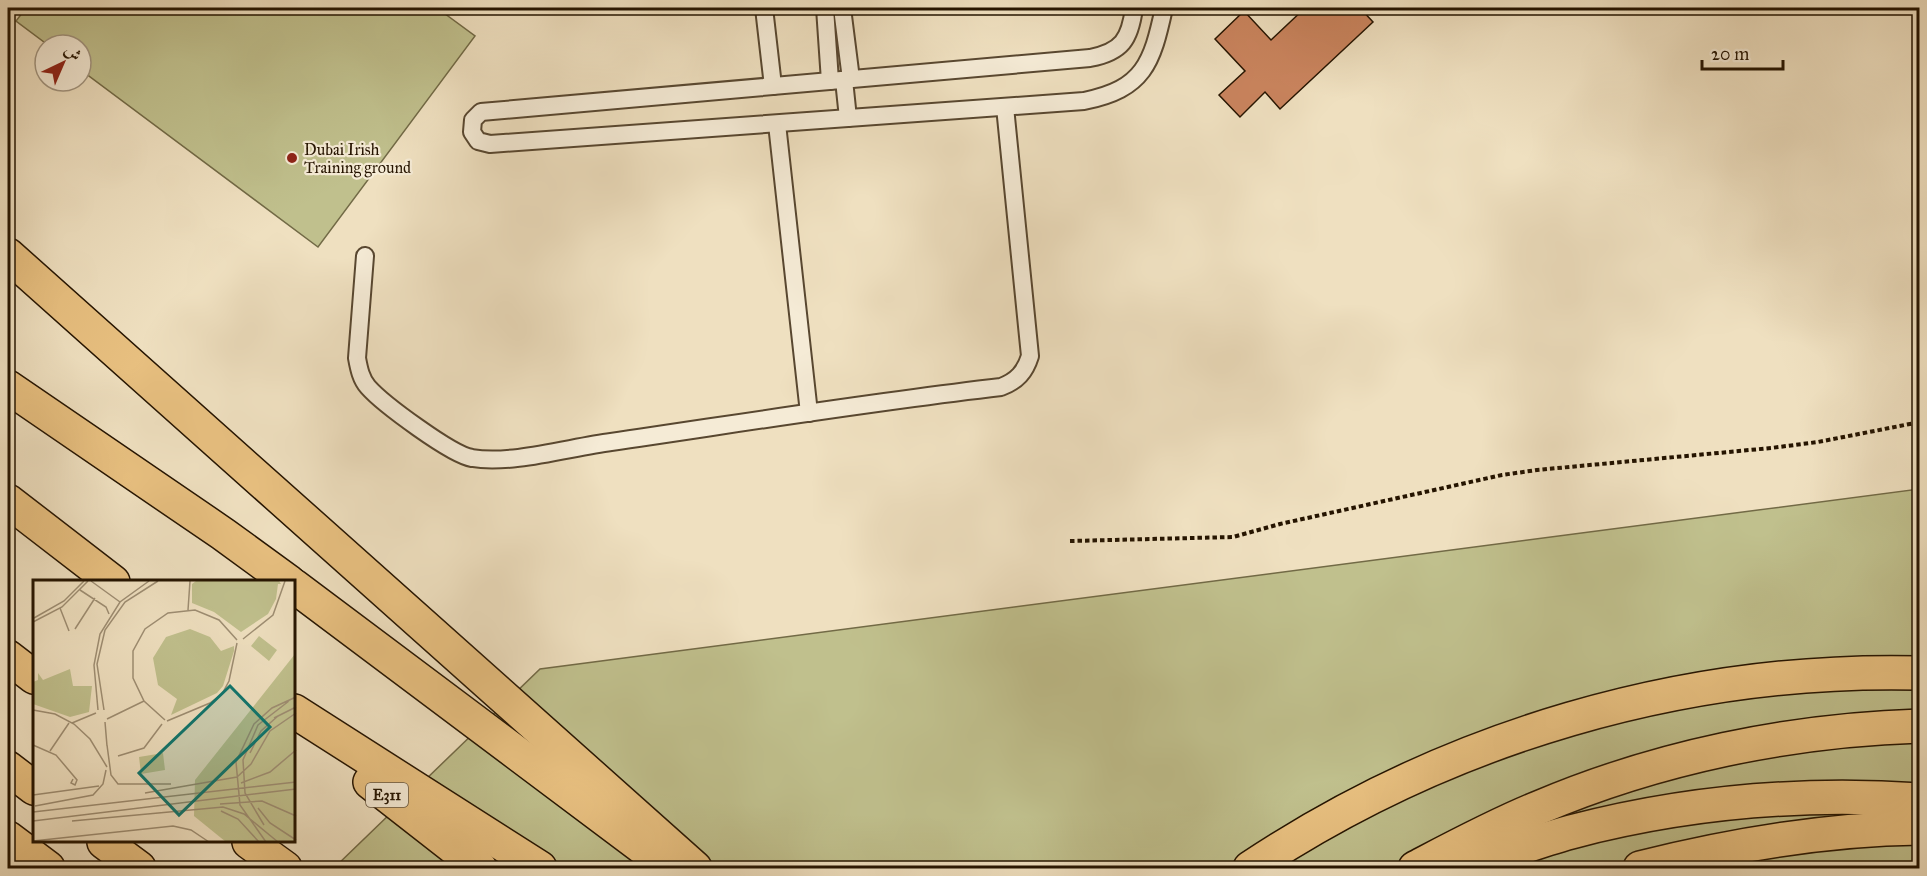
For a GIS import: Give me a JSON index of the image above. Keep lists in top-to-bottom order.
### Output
{
  "streets": {
    "main road": ["E311"]
  },
  "places": ["Dubai Irish Training ground"],
  "scale_bar": "20 m",
  "north": "top right"
}
